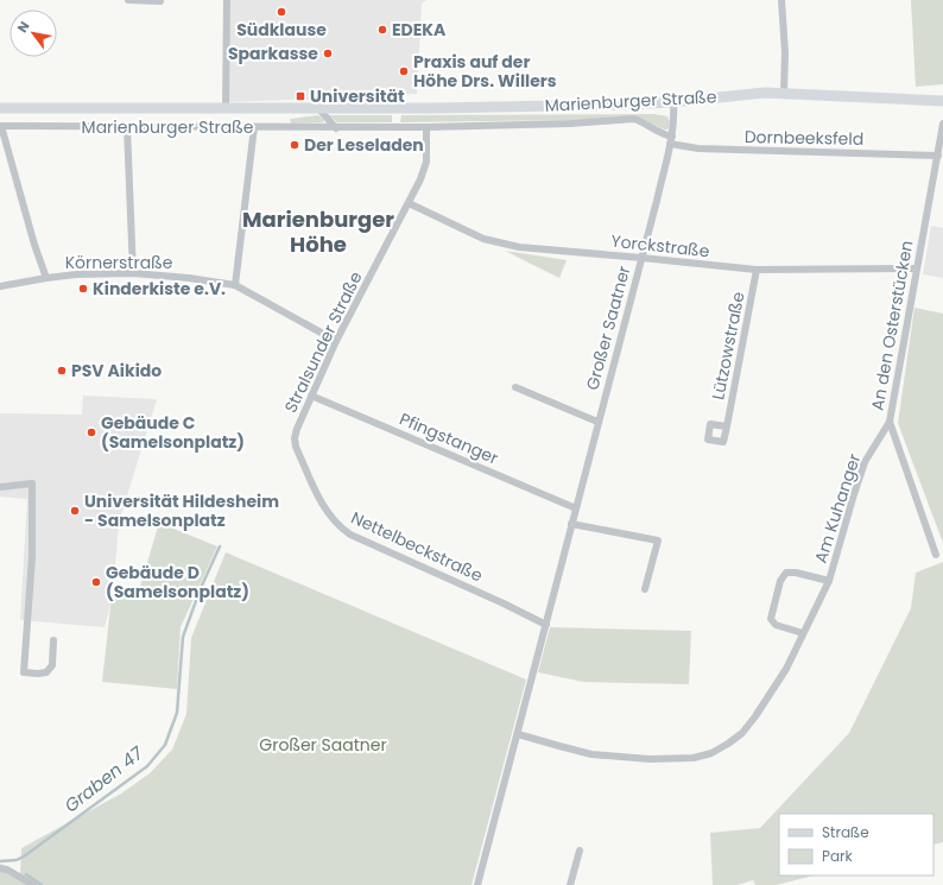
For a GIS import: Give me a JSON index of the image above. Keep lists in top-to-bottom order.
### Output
{
  "streets": {
    "main road": ["Marienburger Straße"],
    "street": [
      "Dornbeeksfeld",
      "Yorckstraße",
      "Körnerstraße",
      "An den Osterstücken",
      "Großer Saatner",
      "Stralsunder Straße",
      "Lützowstraße",
      "Pfingstanger",
      "Am Kuhanger",
      "Nettelbeckstraße"
    ]
  },
  "crossings": [
    ["Marienburger Straße", "Dornbeeksfeld"],
    ["Marienburger Straße", "Großer Saatner"],
    ["Marienburger Straße", "Stralsunder Straße"],
    ["Dornbeeksfeld", "An den Osterstücken"],
    ["Dornbeeksfeld", "Großer Saatner"],
    ["Yorckstraße", "An den Osterstücken"],
    ["Yorckstraße", "Großer Saatner"],
    ["Yorckstraße", "Stralsunder Straße"],
    ["Yorckstraße", "Lützowstraße"],
    ["Körnerstraße", "Stralsunder Straße"],
    ["An den Osterstücken", "Am Kuhanger"],
    ["Großer Saatner", "Pfingstanger"],
    ["Großer Saatner", "Am Kuhanger"],
    ["Großer Saatner", "Nettelbeckstraße"],
    ["Stralsunder Straße", "Pfingstanger"],
    ["Stralsunder Straße", "Nettelbeckstraße"]
  ],
  "districts": ["Marienburger Höhe"],
  "water": ["Graben 47"],
  "parks": ["Großer Saatner"],
  "places": {
    "other": [
      "Südklause",
      "EDEKA",
      "Sparkasse",
      "Praxis auf der Höhe Drs. Willers",
      "Der Leseladen",
      "Kinderkiste e.V.",
      "PSV Aikido",
      "Gebäude C (Samelsonplatz)",
      "Universität Hildesheim - Samelsonplatz",
      "Gebäude D (Samelsonplatz)"
    ],
    "transit": ["Universität"]
  },
  "legend": ["Straße", "Park"],
  "north": "top left"
}
